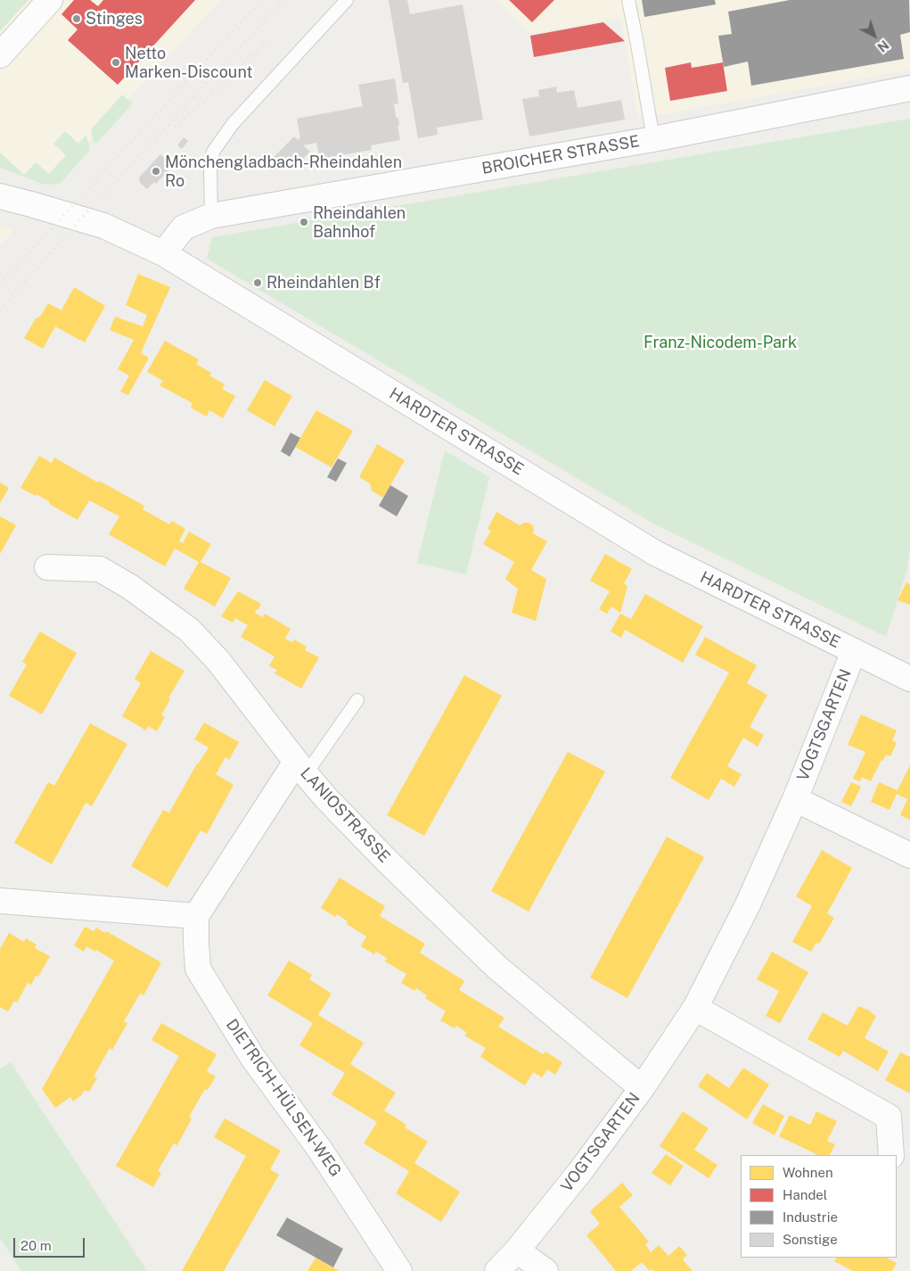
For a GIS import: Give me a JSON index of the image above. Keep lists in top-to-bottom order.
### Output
{
  "streets": {
    "street": [
      "BROICHER STRASSE",
      "HARDTER STRASSE",
      "VOGTSGARTEN",
      "LANIOSTRASSE",
      "DIETRICH-HÜLSEN-WEG"
    ]
  },
  "crossings": [
    ["BROICHER STRASSE", "HARDTER STRASSE"],
    ["HARDTER STRASSE", "VOGTSGARTEN"],
    ["VOGTSGARTEN", "LANIOSTRASSE"]
  ],
  "parks": ["Franz-Nicodem-Park"],
  "places": [
    "Stinges",
    "Netto Marken-Discount",
    "Mönchengladbach-Rheindahlen Ro",
    "Rheindahlen Bahnhof",
    "Rheindahlen Bf"
  ],
  "legend": [
    "Wohnen",
    "Handel",
    "Industrie",
    "Sonstige"
  ],
  "scale_bar": "20 m",
  "north": "bottom right"
}
